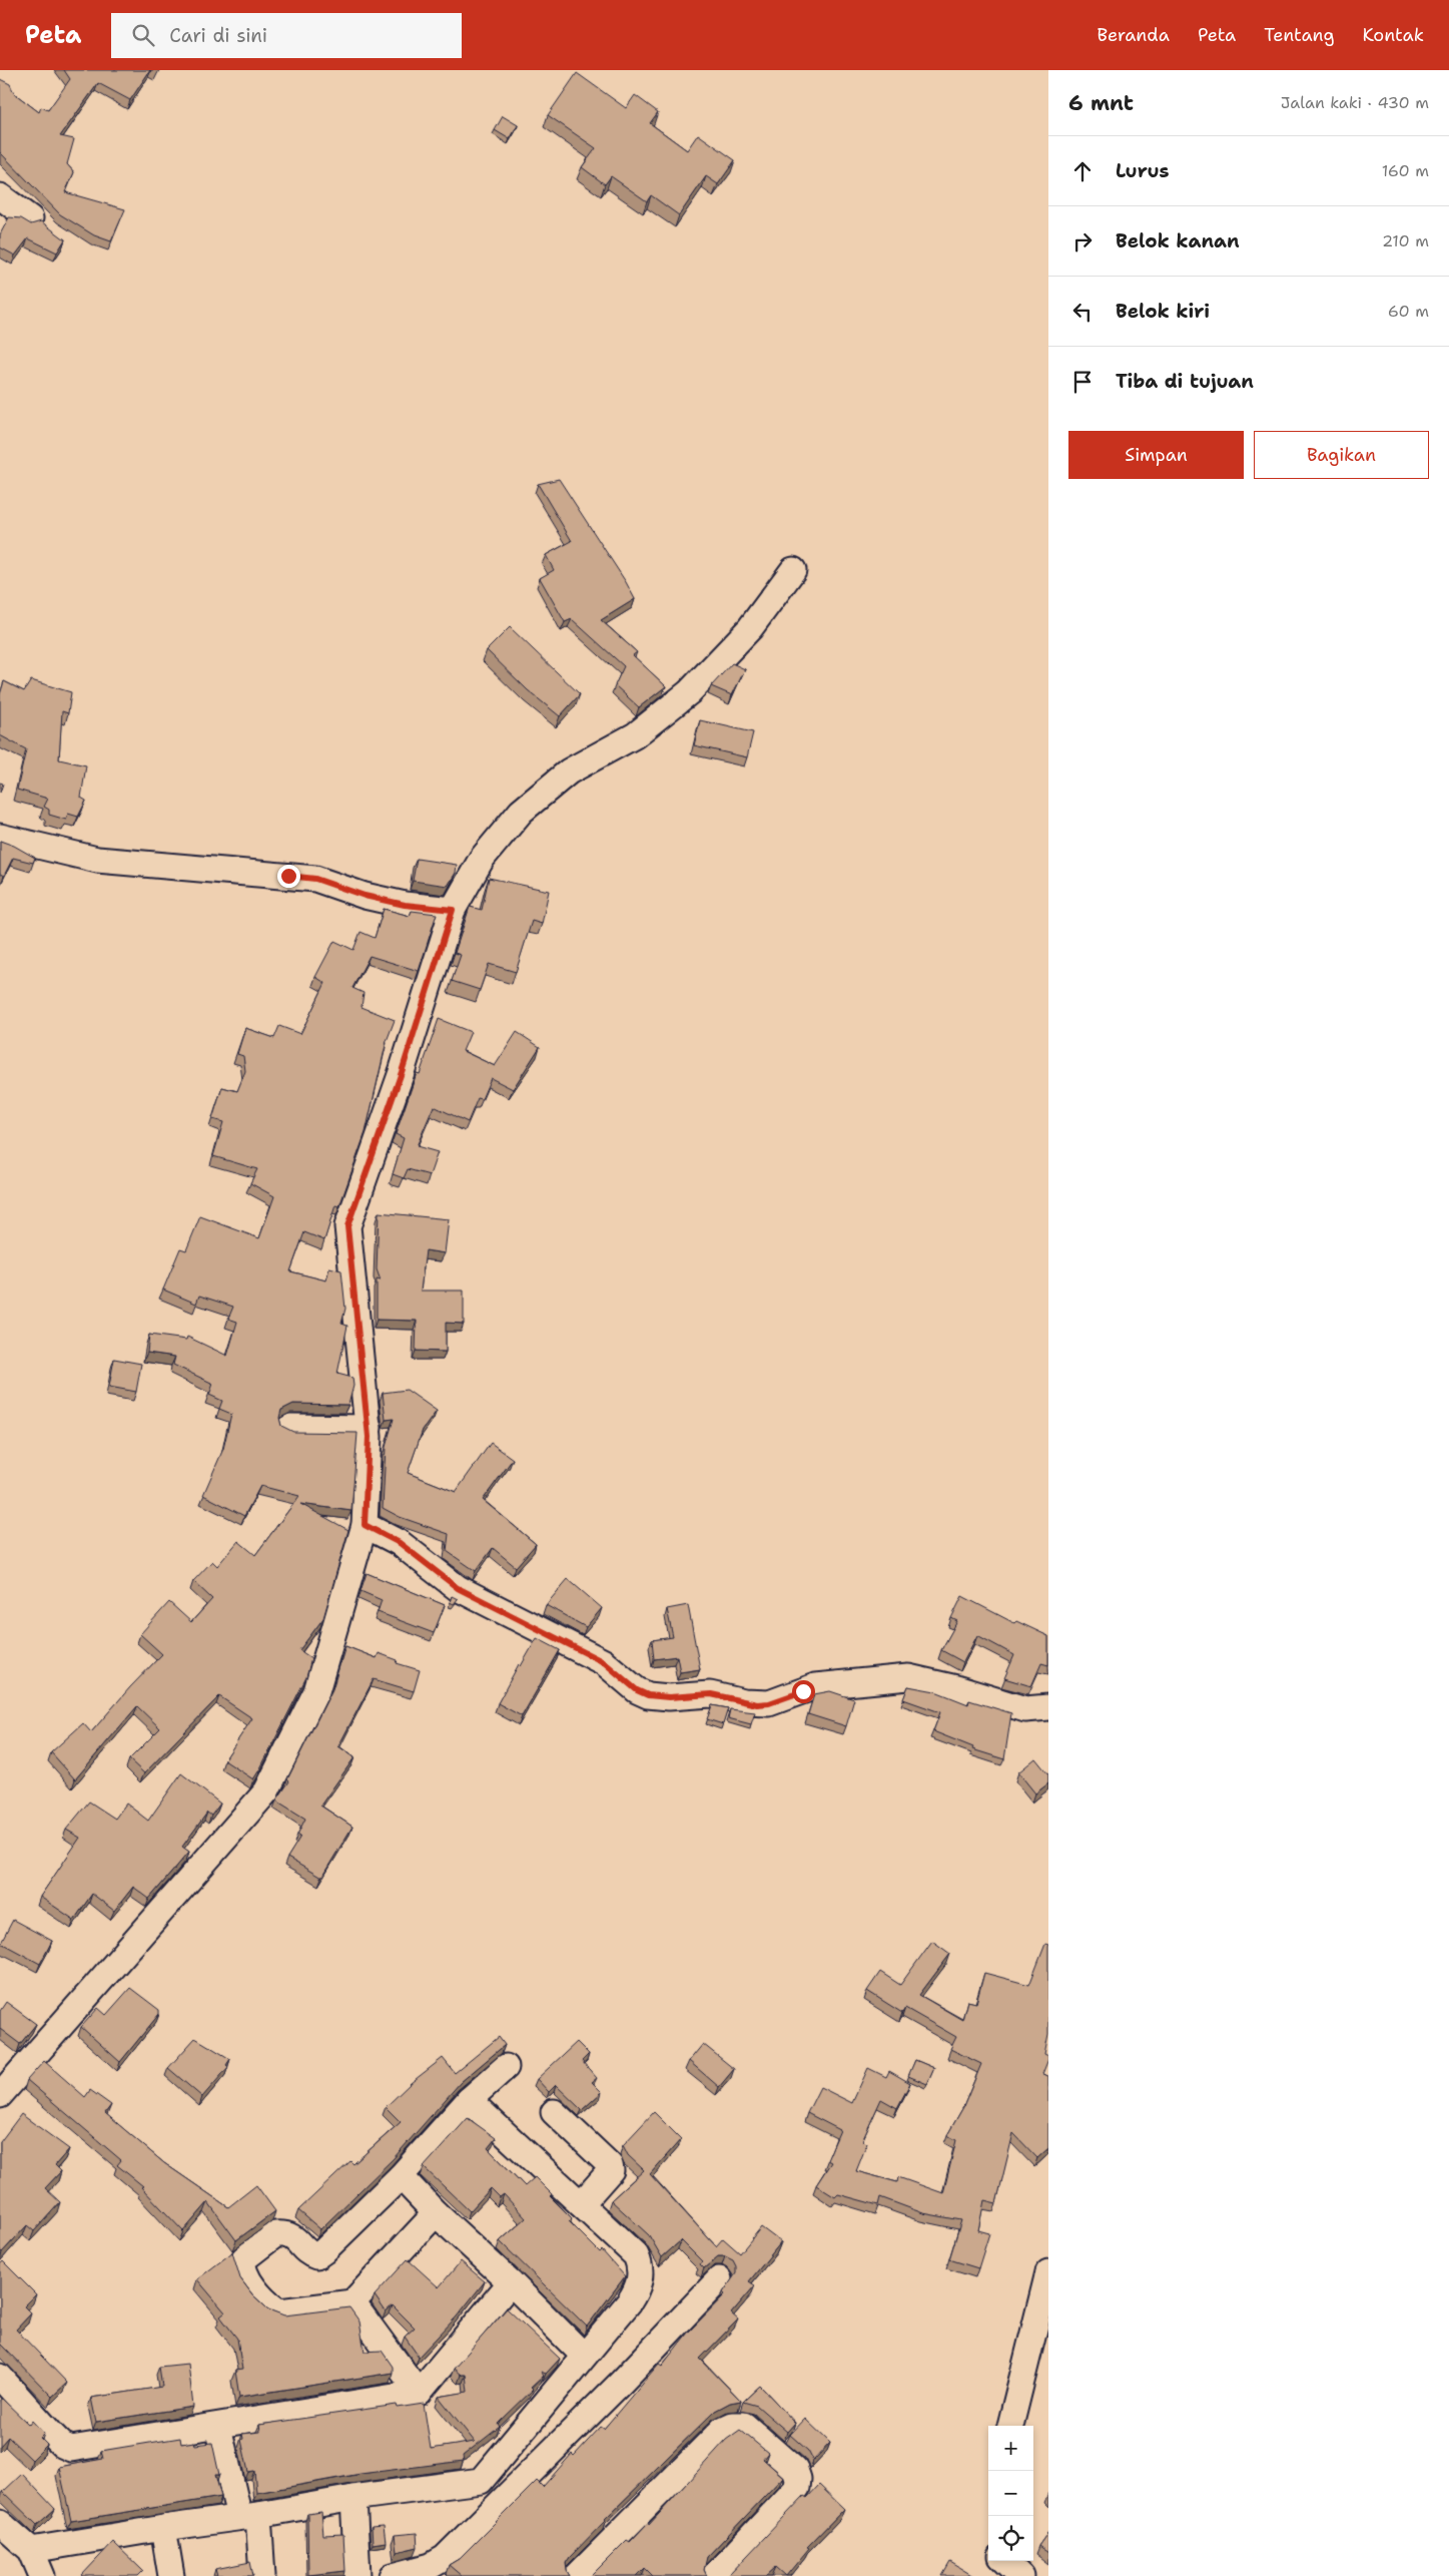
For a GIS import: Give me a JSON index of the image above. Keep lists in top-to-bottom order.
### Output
{
  "page": {
    "header": "Peta",
    "search": "Cari di sini",
    "nav": [
      "Beranda",
      "Peta",
      "Tentang",
      "Kontak"
    ],
    "heading": ["6 mnt", "Jalan kaki · 430 m"],
    "list": [
      ["Lurus", "160 m"],
      ["Belok kanan", "210 m"],
      ["Belok kiri", "60 m"],
      "Tiba di tujuan"
    ],
    "buttons": ["Simpan", "Bagikan"],
    "map_buttons": ["+", "−"]
  }
}
